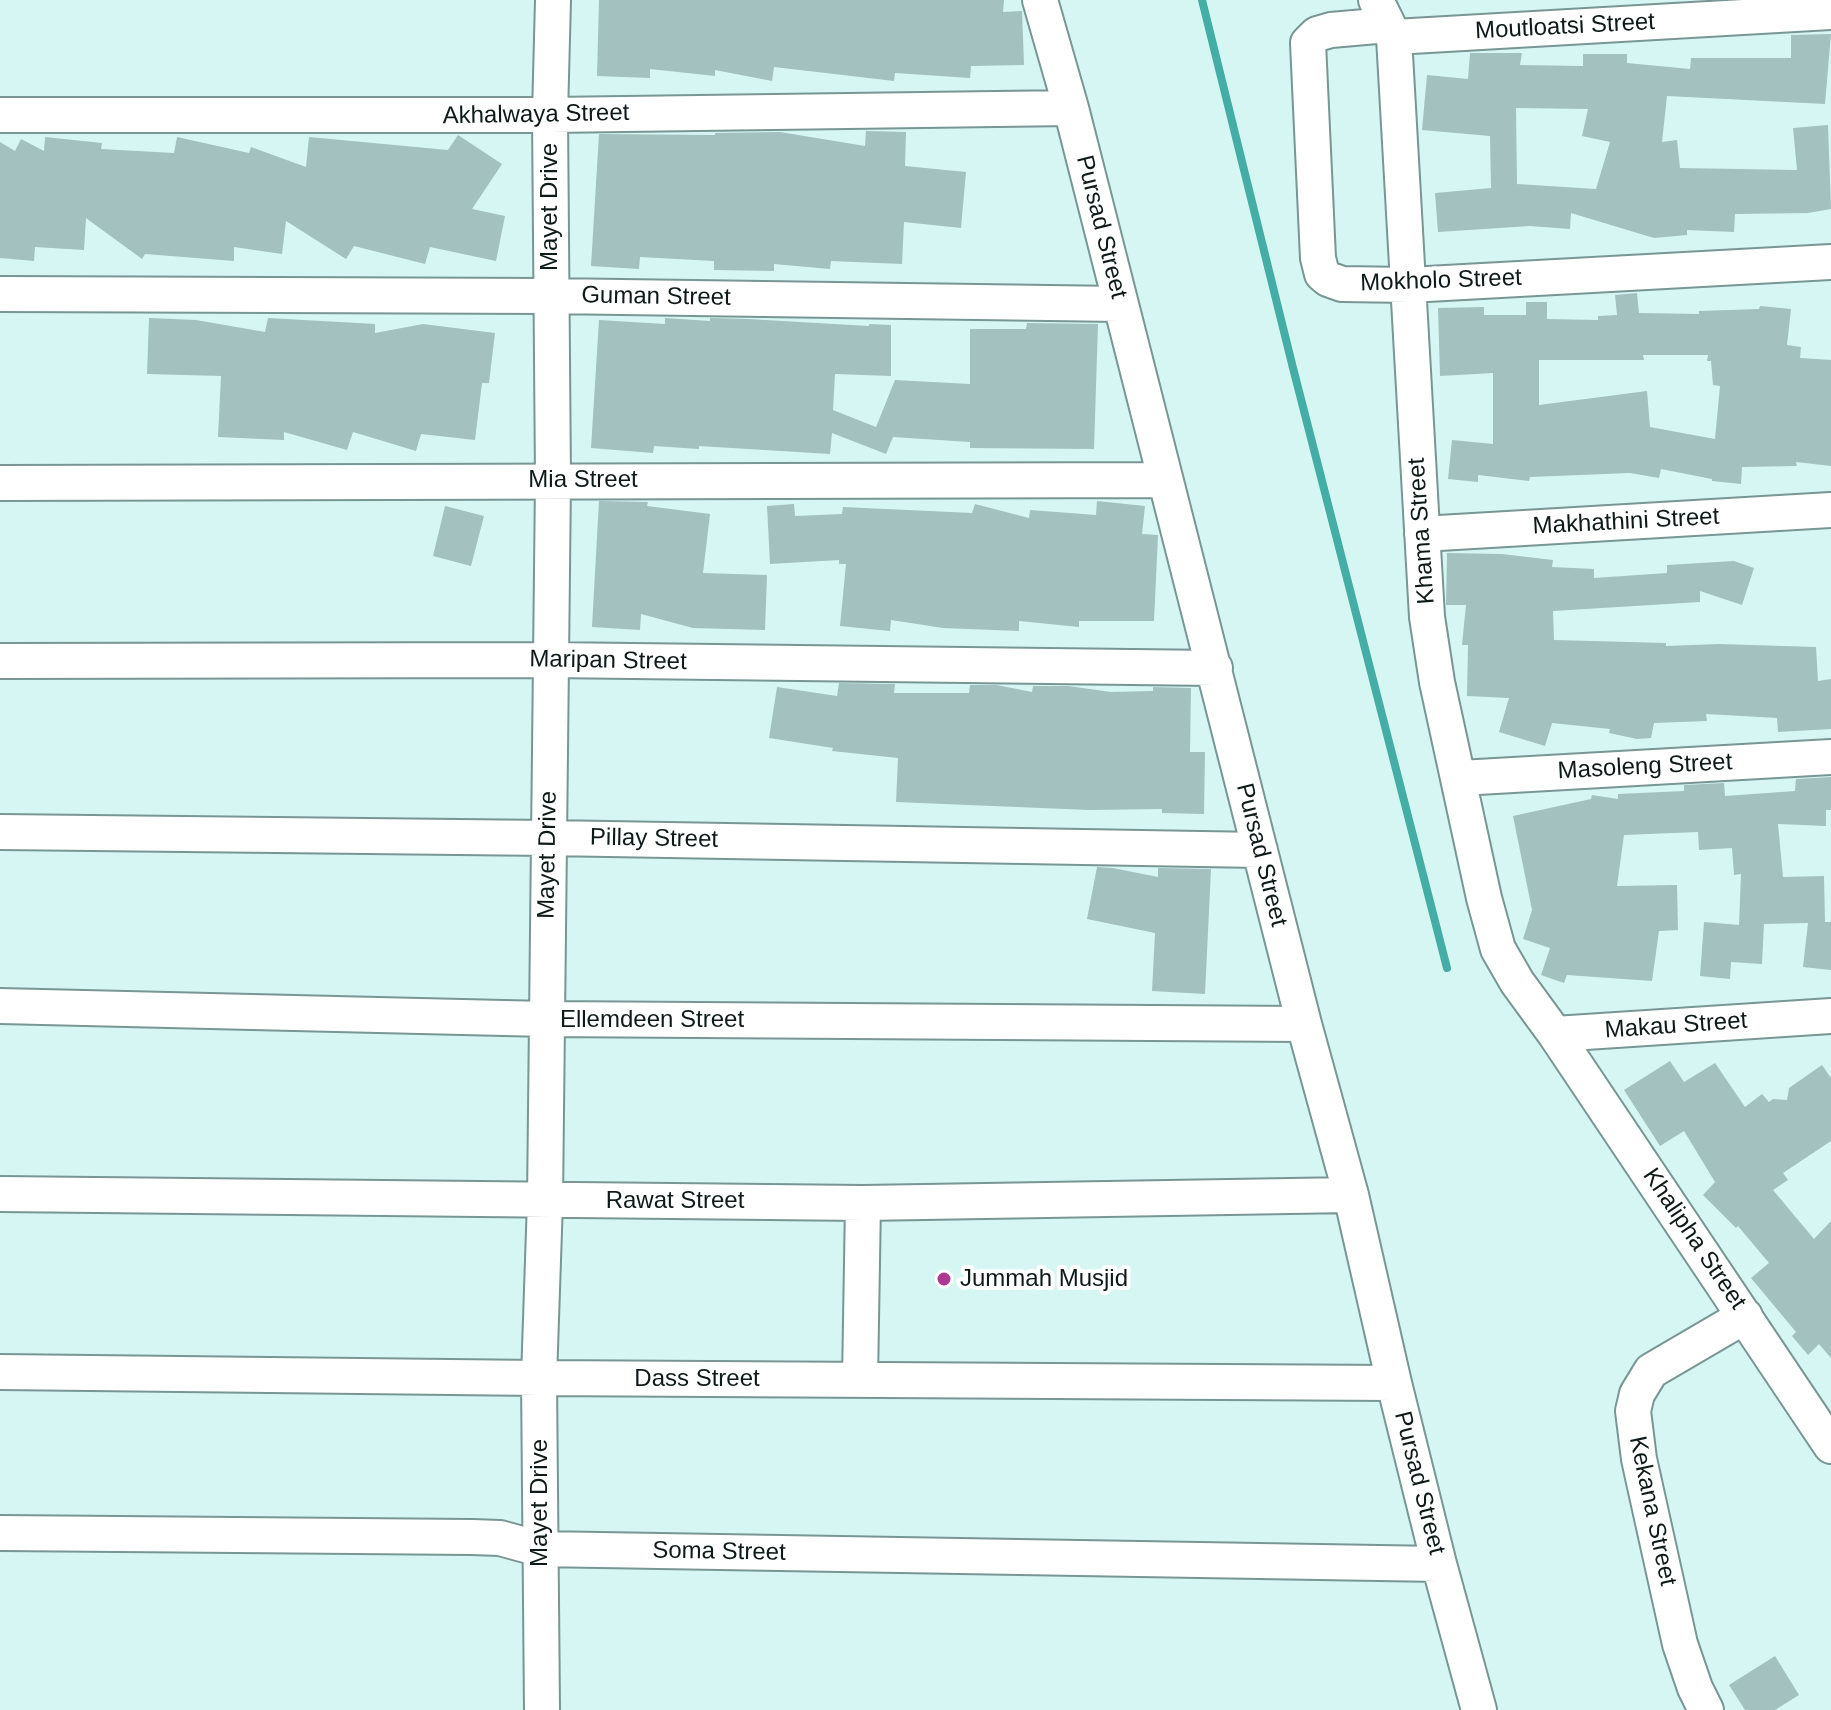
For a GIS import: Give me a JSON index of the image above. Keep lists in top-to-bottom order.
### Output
{
  "streets": {
    "street": [
      "Moutloatsi Street",
      "Akhalwaya Street",
      "Mayet Drive",
      "Pursad Street",
      "Mokholo Street",
      "Guman Street",
      "Mia Street",
      "Makhathini Street",
      "Khama Street",
      "Maripan Street",
      "Masoleng Street",
      "Pillay Street",
      "Ellemdeen Street",
      "Makau Street",
      "Rawat Street",
      "Khalipha Street",
      "Dass Street",
      "Kekana Street",
      "Soma Street"
    ]
  },
  "crossings": [
    ["Moutloatsi Street", "Mokholo Street"],
    ["Moutloatsi Street", "Khama Street"],
    ["Akhalwaya Street", "Mayet Drive"],
    ["Akhalwaya Street", "Pursad Street"],
    ["Mayet Drive", "Guman Street"],
    ["Mayet Drive", "Mia Street"],
    ["Mayet Drive", "Maripan Street"],
    ["Mayet Drive", "Pillay Street"],
    ["Mayet Drive", "Ellemdeen Street"],
    ["Mayet Drive", "Rawat Street"],
    ["Mayet Drive", "Dass Street"],
    ["Mayet Drive", "Soma Street"],
    ["Pursad Street", "Guman Street"],
    ["Pursad Street", "Mia Street"],
    ["Pursad Street", "Maripan Street"],
    ["Pursad Street", "Pillay Street"],
    ["Pursad Street", "Ellemdeen Street"],
    ["Pursad Street", "Rawat Street"],
    ["Pursad Street", "Dass Street"],
    ["Pursad Street", "Soma Street"],
    ["Mokholo Street", "Khama Street"],
    ["Makhathini Street", "Khama Street"],
    ["Khama Street", "Masoleng Street"],
    ["Khama Street", "Makau Street"],
    ["Khama Street", "Khalipha Street"],
    ["Makau Street", "Khalipha Street"],
    ["Khalipha Street", "Kekana Street"]
  ],
  "places": ["Jummah Musjid"]
}
